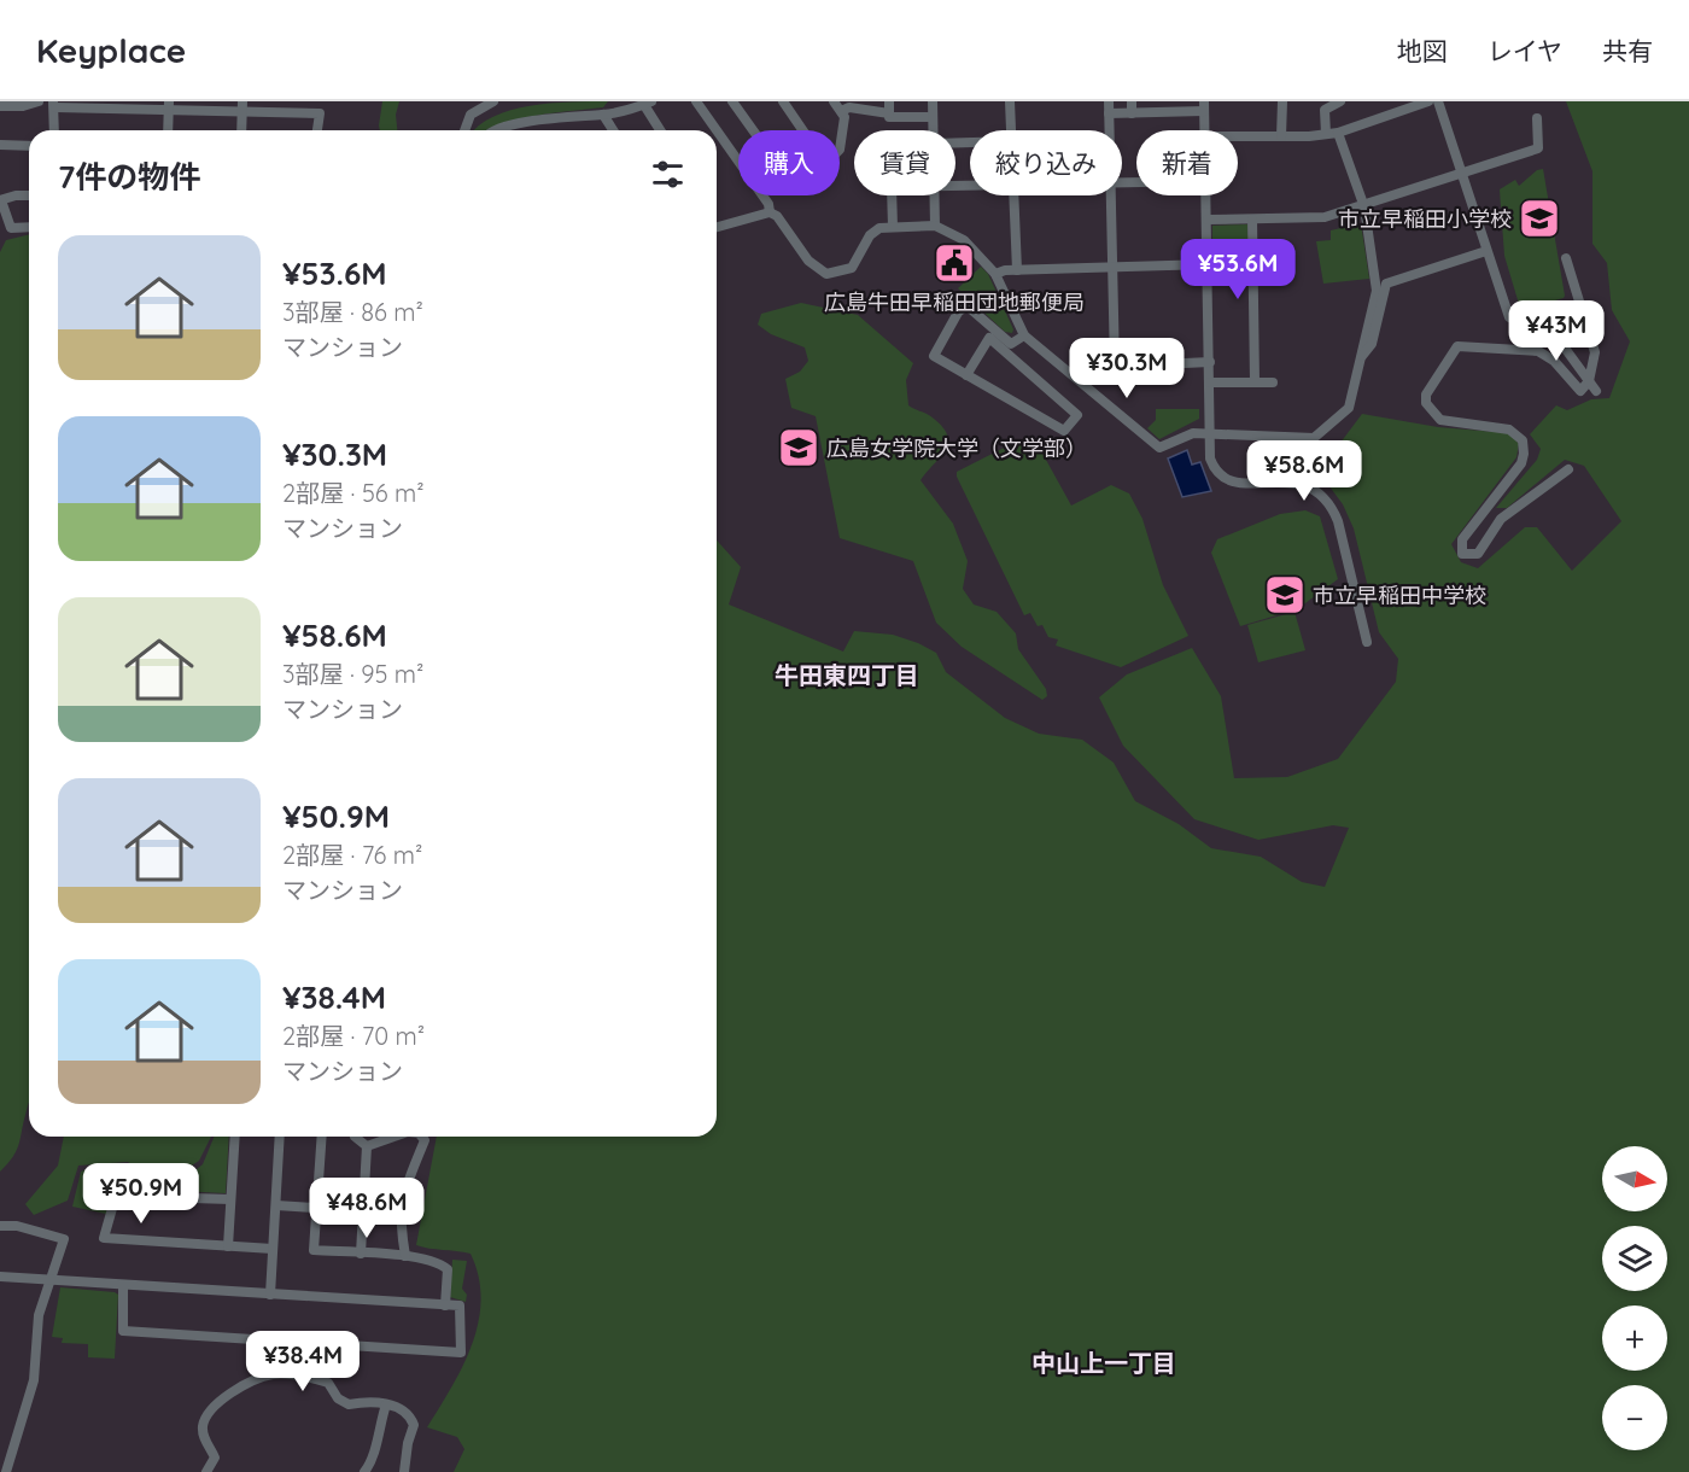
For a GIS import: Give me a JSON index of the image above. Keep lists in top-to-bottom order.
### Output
{
  "districts": ["牛田東四丁目", "中山上一丁目"],
  "places": {
    "school or university": ["市立早稲田小学校", "広島女学院大学（文学部）", "市立早稲田中学校"],
    "public building": ["広島牛田早稲田団地郵便局"]
  },
  "north": "right",
  "page": {
    "header": "Keyplace",
    "nav": ["地図", "レイヤ", "共有"],
    "chip": [
      "購入",
      "賃貸",
      "絞り込み",
      "新着"
    ],
    "heading": "7件の物件",
    "list": [
      {
        "name": "¥53.6M",
        "note": "3部屋 · 86 m² · マンション"
      },
      {
        "name": "¥30.3M",
        "note": "2部屋 · 56 m² · マンション"
      },
      {
        "name": "¥58.6M",
        "note": "3部屋 · 95 m² · マンション"
      },
      {
        "name": "¥50.9M",
        "note": "2部屋 · 76 m² · マンション"
      },
      {
        "name": "¥38.4M",
        "note": "2部屋 · 70 m² · マンション"
      }
    ],
    "price": [
      "¥53.6M",
      "¥43M",
      "¥30.3M",
      "¥58.6M",
      "¥50.9M",
      "¥48.6M",
      "¥38.4M"
    ],
    "map_buttons": ["+", "−"]
  }
}
